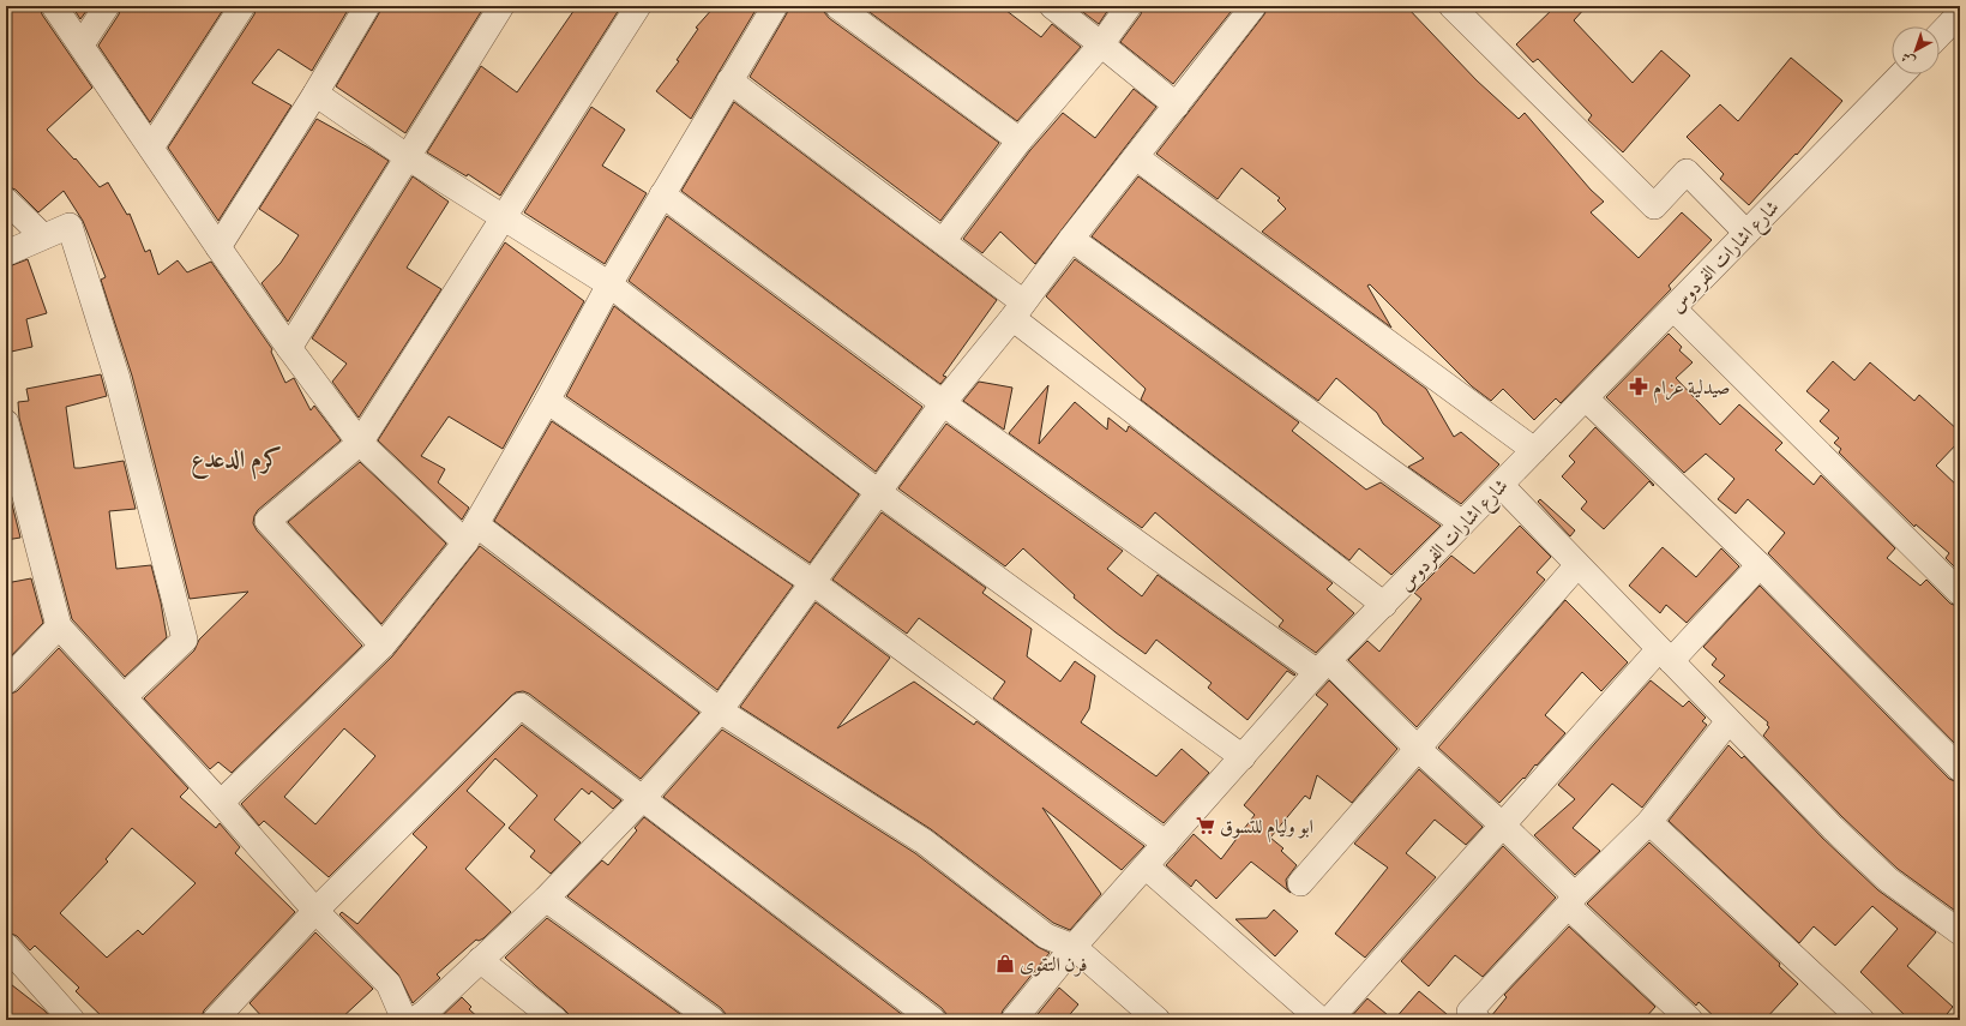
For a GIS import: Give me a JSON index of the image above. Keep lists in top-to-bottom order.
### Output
{
  "streets": {
    "street": ["شارع اشارات الفردوس"]
  },
  "districts": ["كرم الدعدع"],
  "places": {
    "pharmacy": ["صيدلية عزام"],
    "supermarket": ["ابو وليام للتسوق"],
    "shop": ["فرن التقوى"]
  },
  "north": "bottom left"
}
